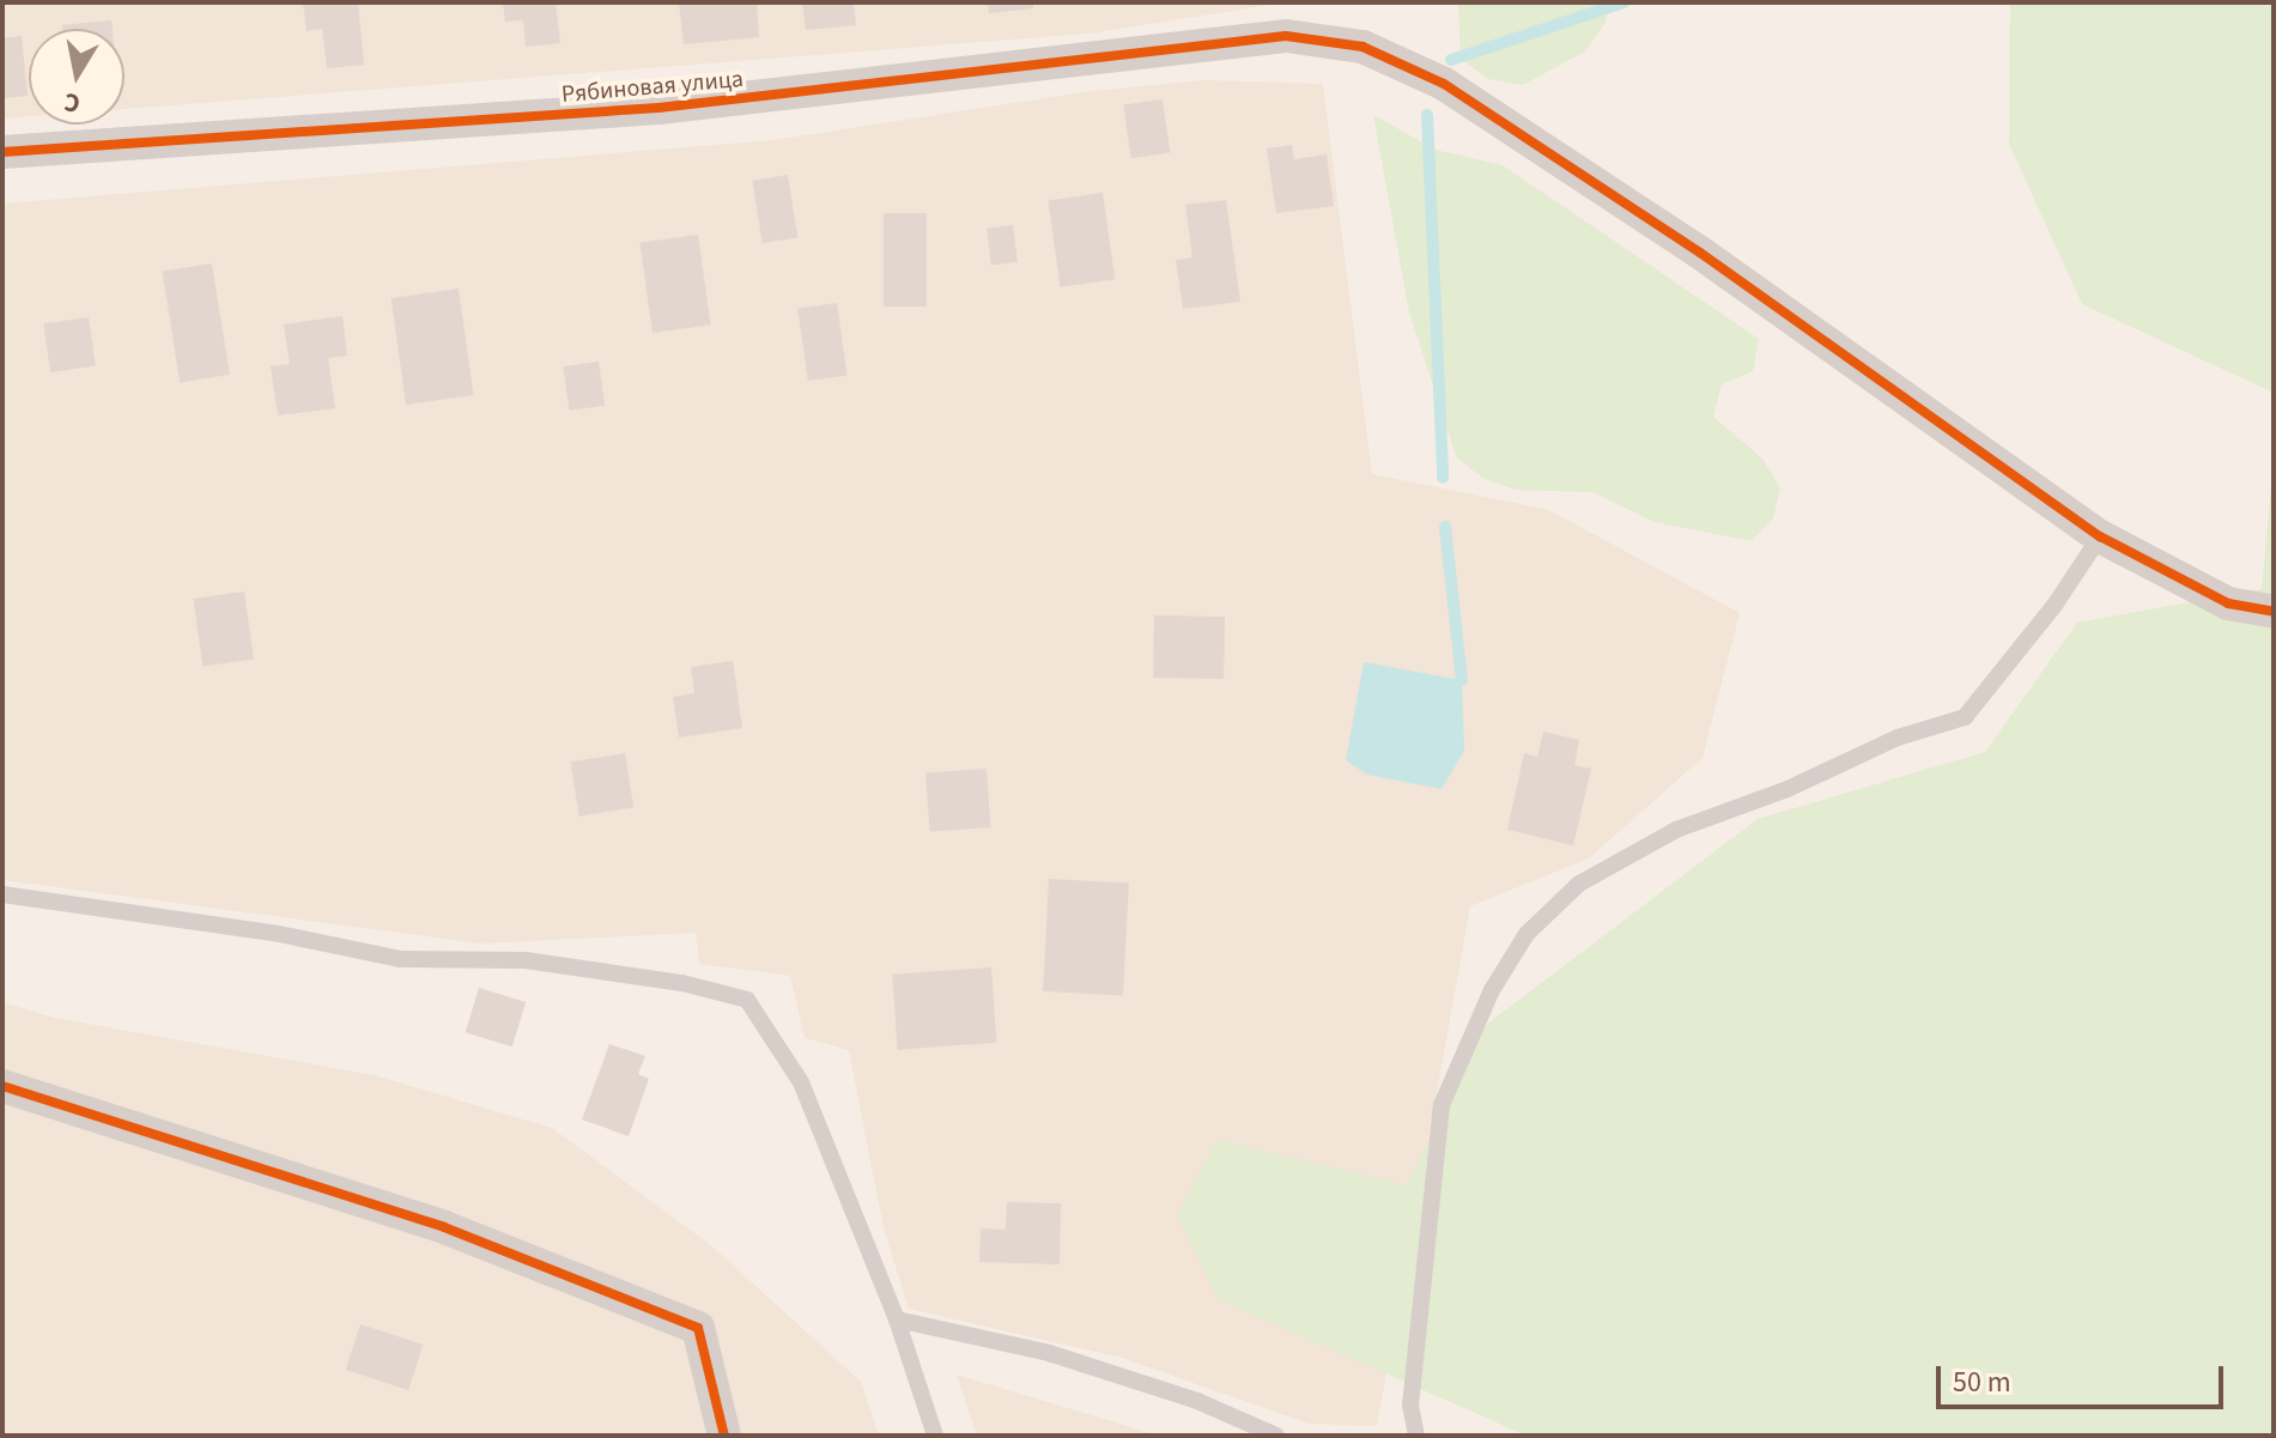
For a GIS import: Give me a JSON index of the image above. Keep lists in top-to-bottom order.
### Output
{
  "streets": {
    "street": ["Рябиновая улица"]
  },
  "scale_bar": "50 m",
  "north": "bottom"
}
